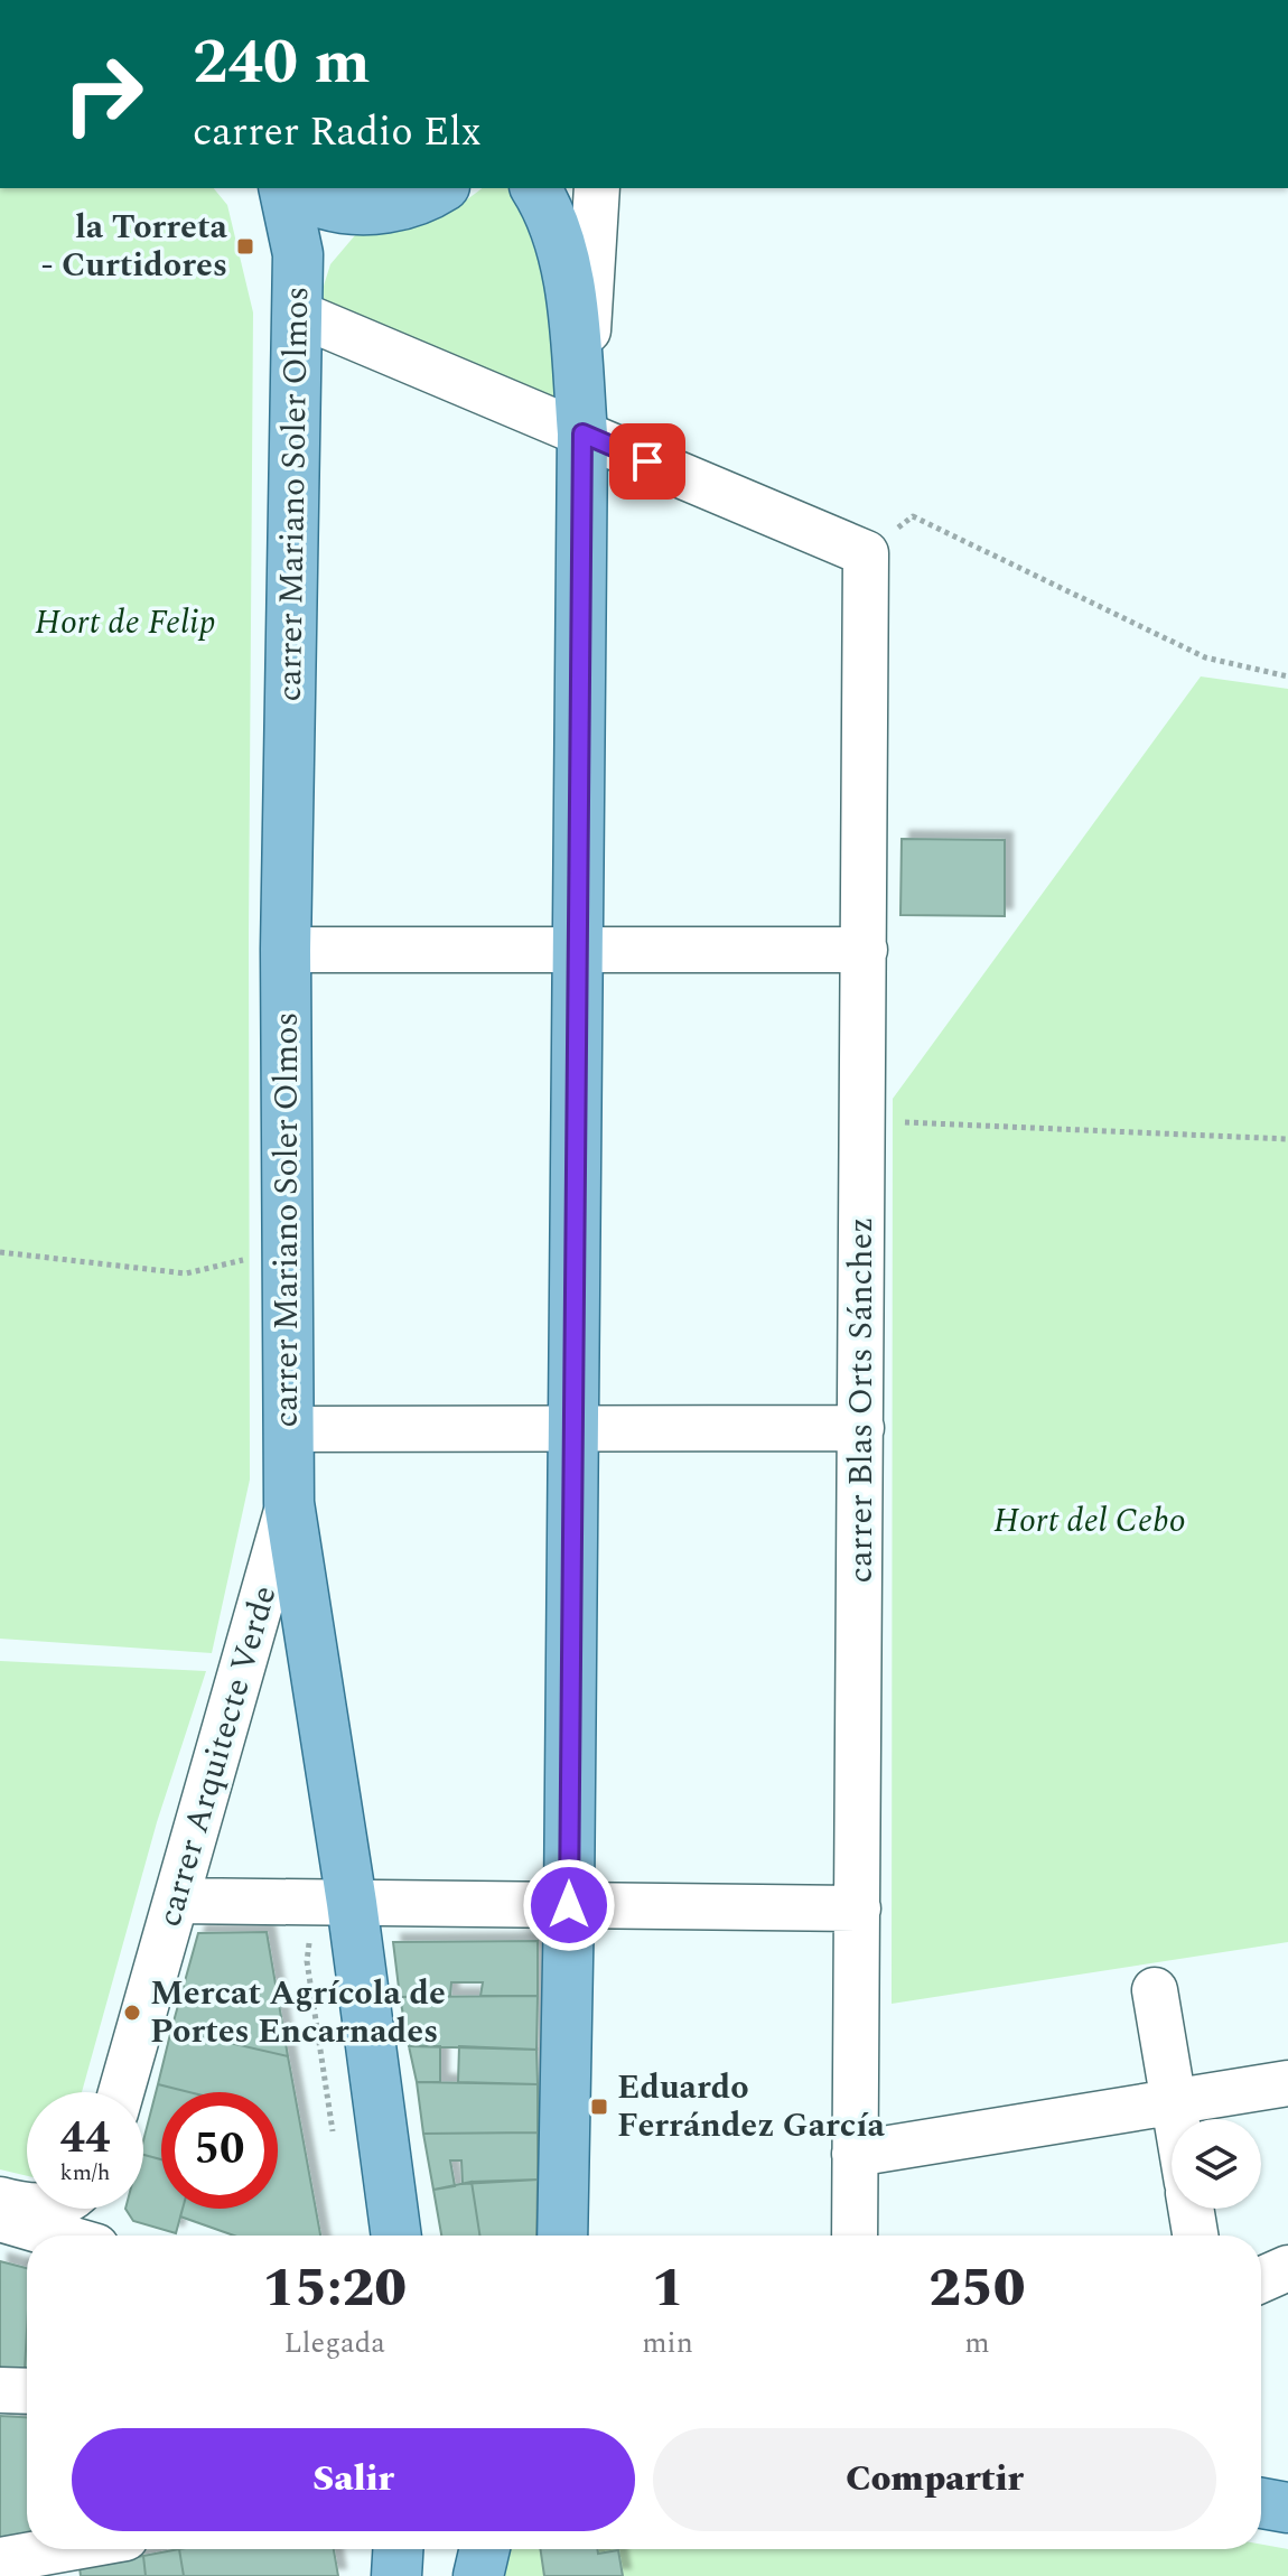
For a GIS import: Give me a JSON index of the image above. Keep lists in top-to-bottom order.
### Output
{
  "streets": {
    "main road": ["carrer Mariano Soler Olmos"],
    "street": ["carrer Blas Orts Sánchez", "carrer Arquitecte Verde"]
  },
  "crossings": [
    ["carrer Mariano Soler Olmos", "carrer Arquitecte Verde"]
  ],
  "parks": ["Hort de Felip", "Hort del Cebo"],
  "places": {
    "transit": ["la Torreta - Curtidores", "Eduardo Ferrández García"],
    "other": ["Mercat Agrícola de Portes Encarnades"]
  },
  "page": {
    "turn": ["240 m", "carrer Radio Elx"],
    "speed": "44 km/h",
    "limit": "50",
    "eta": [
      "15:20",
      "Llegada",
      "1",
      "min",
      "250",
      "m"
    ],
    "buttons": ["Salir", "Compartir"]
  }
}
